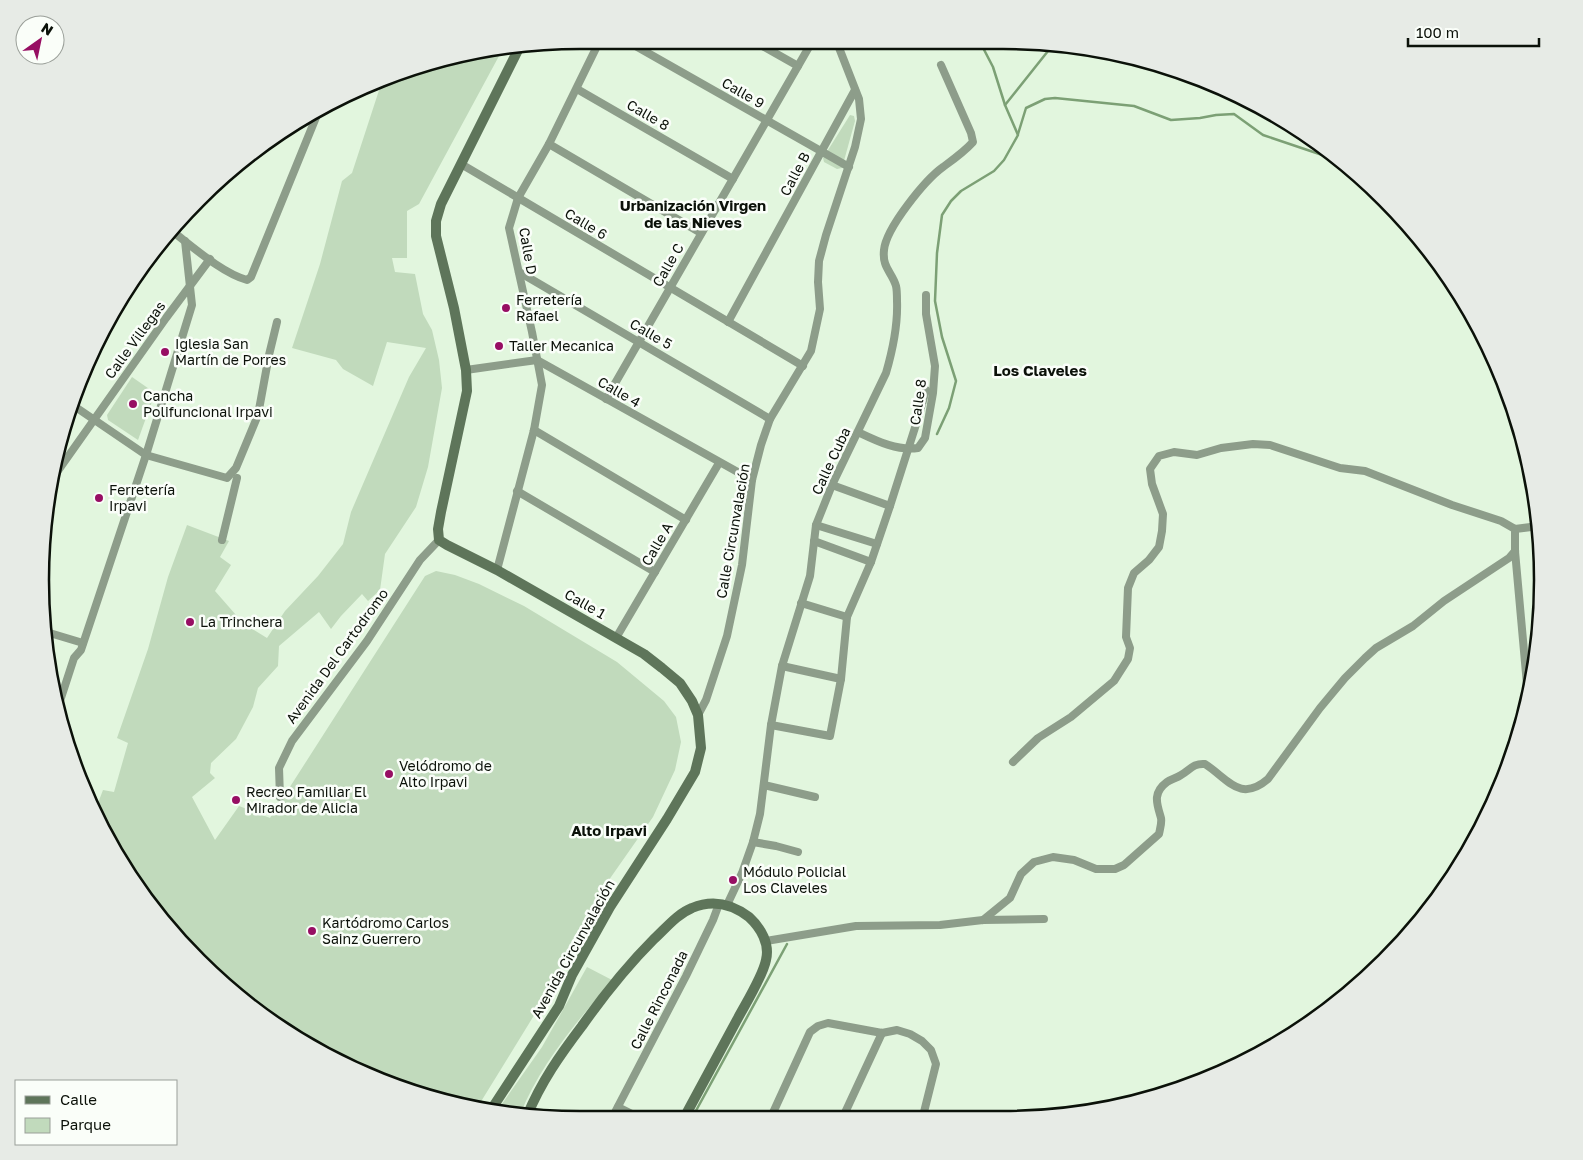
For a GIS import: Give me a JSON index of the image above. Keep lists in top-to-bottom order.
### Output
{
  "streets": {
    "street": [
      "Calle 9",
      "Calle 8",
      "Calle B",
      "Calle 6",
      "Calle D",
      "Calle C",
      "Calle 5",
      "Calle Villegas",
      "Calle 4",
      "Calle Cuba",
      "Calle Circunvalación",
      "Calle A",
      "Calle 1",
      "Avenida Del Cartodromo",
      "Avenida Circunvalación",
      "Calle Rinconada"
    ]
  },
  "crossings": [
    ["Calle 9", "Calle B"],
    ["Calle 9", "Calle C"],
    ["Calle 9", "Calle Circunvalación"],
    ["Calle 8", "Calle D"],
    ["Calle 8", "Calle C"],
    ["Calle B", "Calle 6"],
    ["Calle B", "Calle Circunvalación"],
    ["Calle 6", "Calle D"],
    ["Calle 6", "Calle C"],
    ["Calle 6", "Calle Circunvalación"],
    ["Calle D", "Calle 5"],
    ["Calle D", "Calle 4"],
    ["Calle D", "Calle 1"],
    ["Calle C", "Calle 5"],
    ["Calle C", "Calle 4"],
    ["Calle 5", "Calle Circunvalación"],
    ["Calle 4", "Calle Circunvalación"],
    ["Calle 4", "Calle A"],
    ["Calle Cuba", "Calle Rinconada"],
    ["Calle Circunvalación", "Calle 1"],
    ["Calle Circunvalación", "Avenida Circunvalación"],
    ["Calle A", "Calle 1"],
    ["Calle 1", "Avenida Del Cartodromo"],
    ["Calle 1", "Avenida Circunvalación"]
  ],
  "districts": ["Urbanización Virgen de las Nieves", "Los Claveles", "Alto Irpavi"],
  "places": [
    "Ferretería Rafael",
    "Taller Mecanica",
    "Iglesia San Martín de Porres",
    "Cancha Polifuncional Irpavi",
    "Ferretería Irpavi",
    "La Trinchera",
    "Velódromo de Alto Irpavi",
    "Recreo Familiar El Mirador de Alicia",
    "Módulo Policial Los Claveles",
    "Kartódromo Carlos Sainz Guerrero"
  ],
  "legend": ["Calle", "Parque"],
  "scale_bar": "100 m",
  "north": "top right"
}
